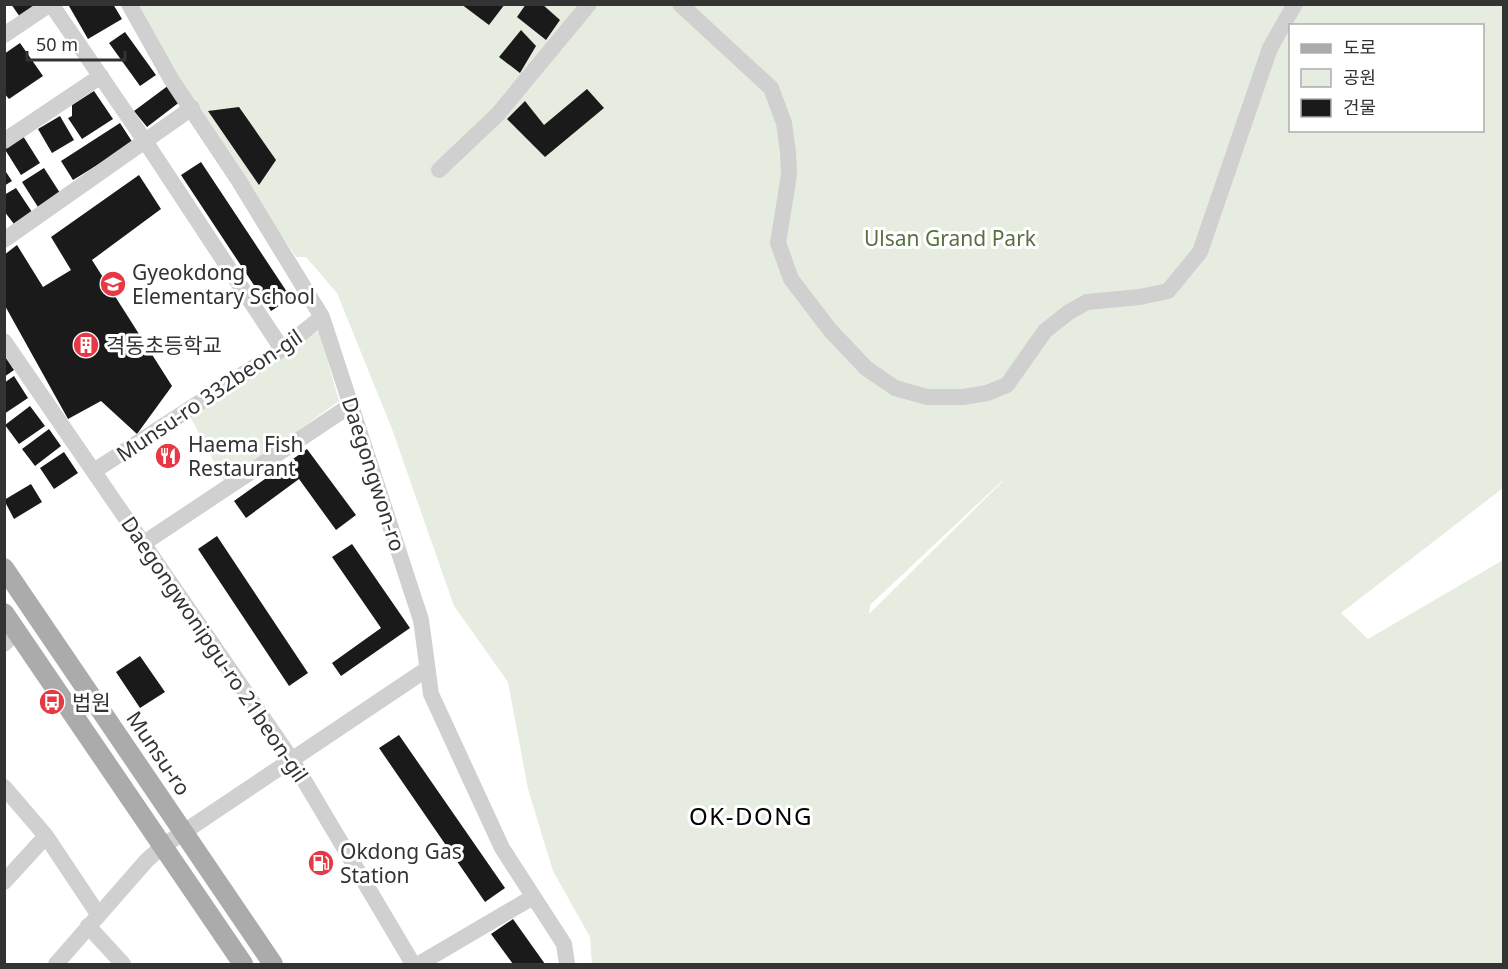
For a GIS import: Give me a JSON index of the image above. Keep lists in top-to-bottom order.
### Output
{
  "streets": {
    "main road": ["Munsu-ro"],
    "street": ["Munsu-ro 332beon-gil", "Daegongwon-ro", "Daegongwonipgu-ro 21beon-gil"]
  },
  "crossings": [
    ["Munsu-ro 332beon-gil", "Daegongwon-ro"],
    ["Munsu-ro 332beon-gil", "Daegongwonipgu-ro 21beon-gil"]
  ],
  "districts": ["OK-DONG"],
  "parks": ["Ulsan Grand Park"],
  "places": {
    "school or university": ["Gyeokdong Elementary School"],
    "building": ["격동초등학교"],
    "restaurant": ["Haema Fish Restaurant"],
    "bus stop": ["법원"],
    "fuel station": ["Okdong Gas Station"]
  },
  "legend": ["도로", "공원", "건물"],
  "scale_bar": "50 m"
}
